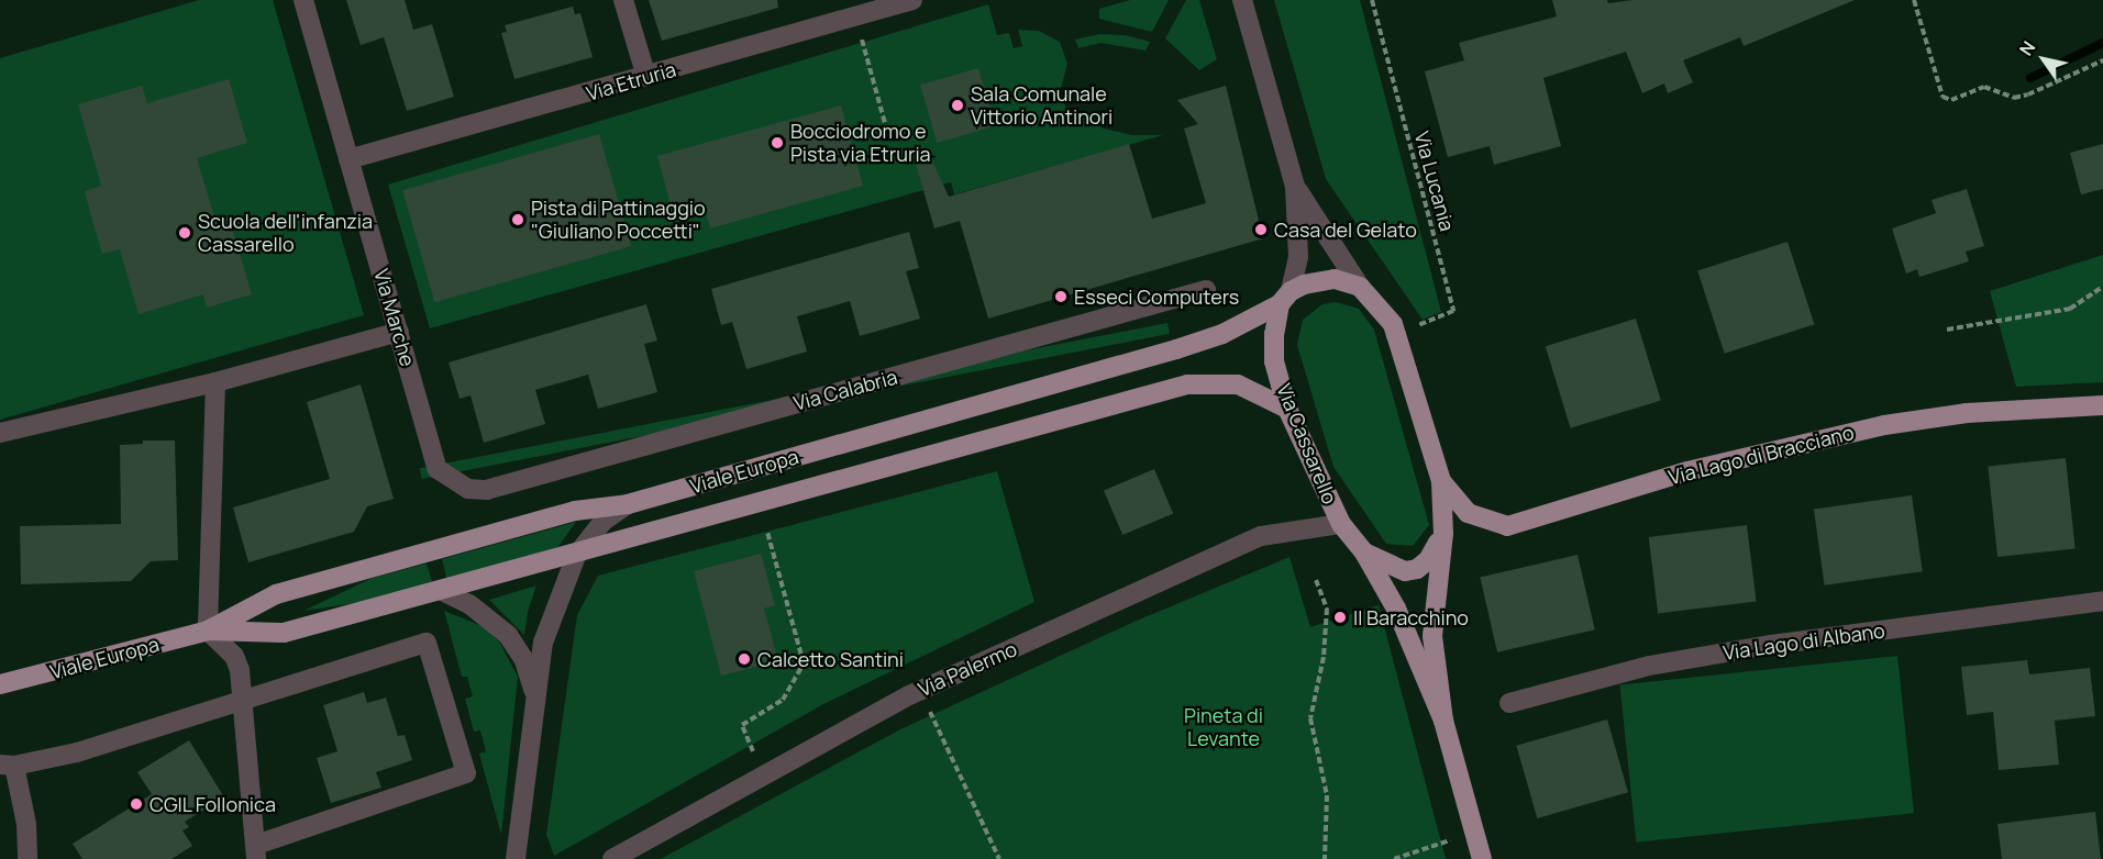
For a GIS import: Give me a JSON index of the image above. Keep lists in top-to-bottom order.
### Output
{
  "streets": {
    "main road": ["Via Cassarello", "Via Lago di Bracciano", "Viale Europa"],
    "street": [
      "Via Etruria",
      "Via Marche",
      "Via Calabria",
      "Via Lago di Albano",
      "Via Palermo"
    ],
    "path": ["Via Lucania"]
  },
  "crossings": [
    ["Via Etruria", "Via Marche"],
    ["Via Lucania", "Via Cassarello"],
    ["Via Marche", "Via Calabria"],
    ["Via Cassarello", "Via Lago di Bracciano"],
    ["Via Cassarello", "Viale Europa"],
    ["Via Cassarello", "Via Palermo"]
  ],
  "parks": ["Pineta di Levante"],
  "places": [
    "Sala Comunale Vittorio Antinori",
    "Bocciodromo e Pista via Etruria",
    "Pista di Pattinaggio \"Giuliano Poccetti\"",
    "Casa del Gelato",
    "Scuola dell'infanzia Cassarello",
    "Esseci Computers",
    "Il Baracchino",
    "Calcetto Santini",
    "CGIL Follonica"
  ],
  "north": "top left"
}
